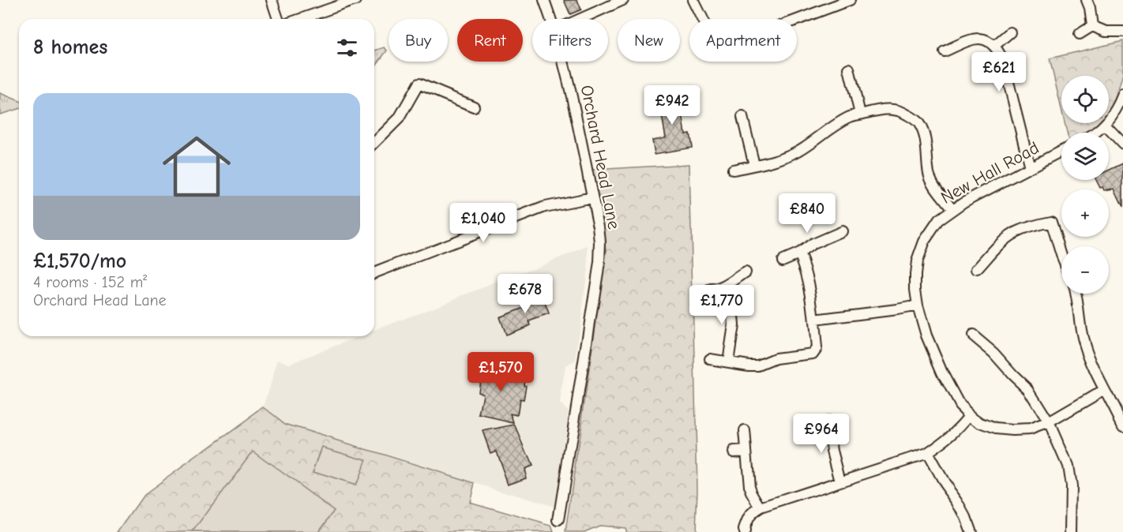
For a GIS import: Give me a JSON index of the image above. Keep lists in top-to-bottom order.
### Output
{
  "streets": {
    "street": ["Orchard Head Lane", "New Hall Road"]
  },
  "page": {
    "chip": [
      "Buy",
      "Rent",
      "Filters",
      "New",
      "Apartment"
    ],
    "heading": "8 homes",
    "price": [
      "£621",
      "£942",
      "£840",
      "£1,040",
      "£678",
      "£1,770",
      "£1,570",
      "£964"
    ],
    "map_buttons": ["+", "−"],
    "list": [
      {
        "name": "£1,570/mo",
        "note": "4 rooms · 152 m² · Orchard Head Lane"
      }
    ]
  }
}
